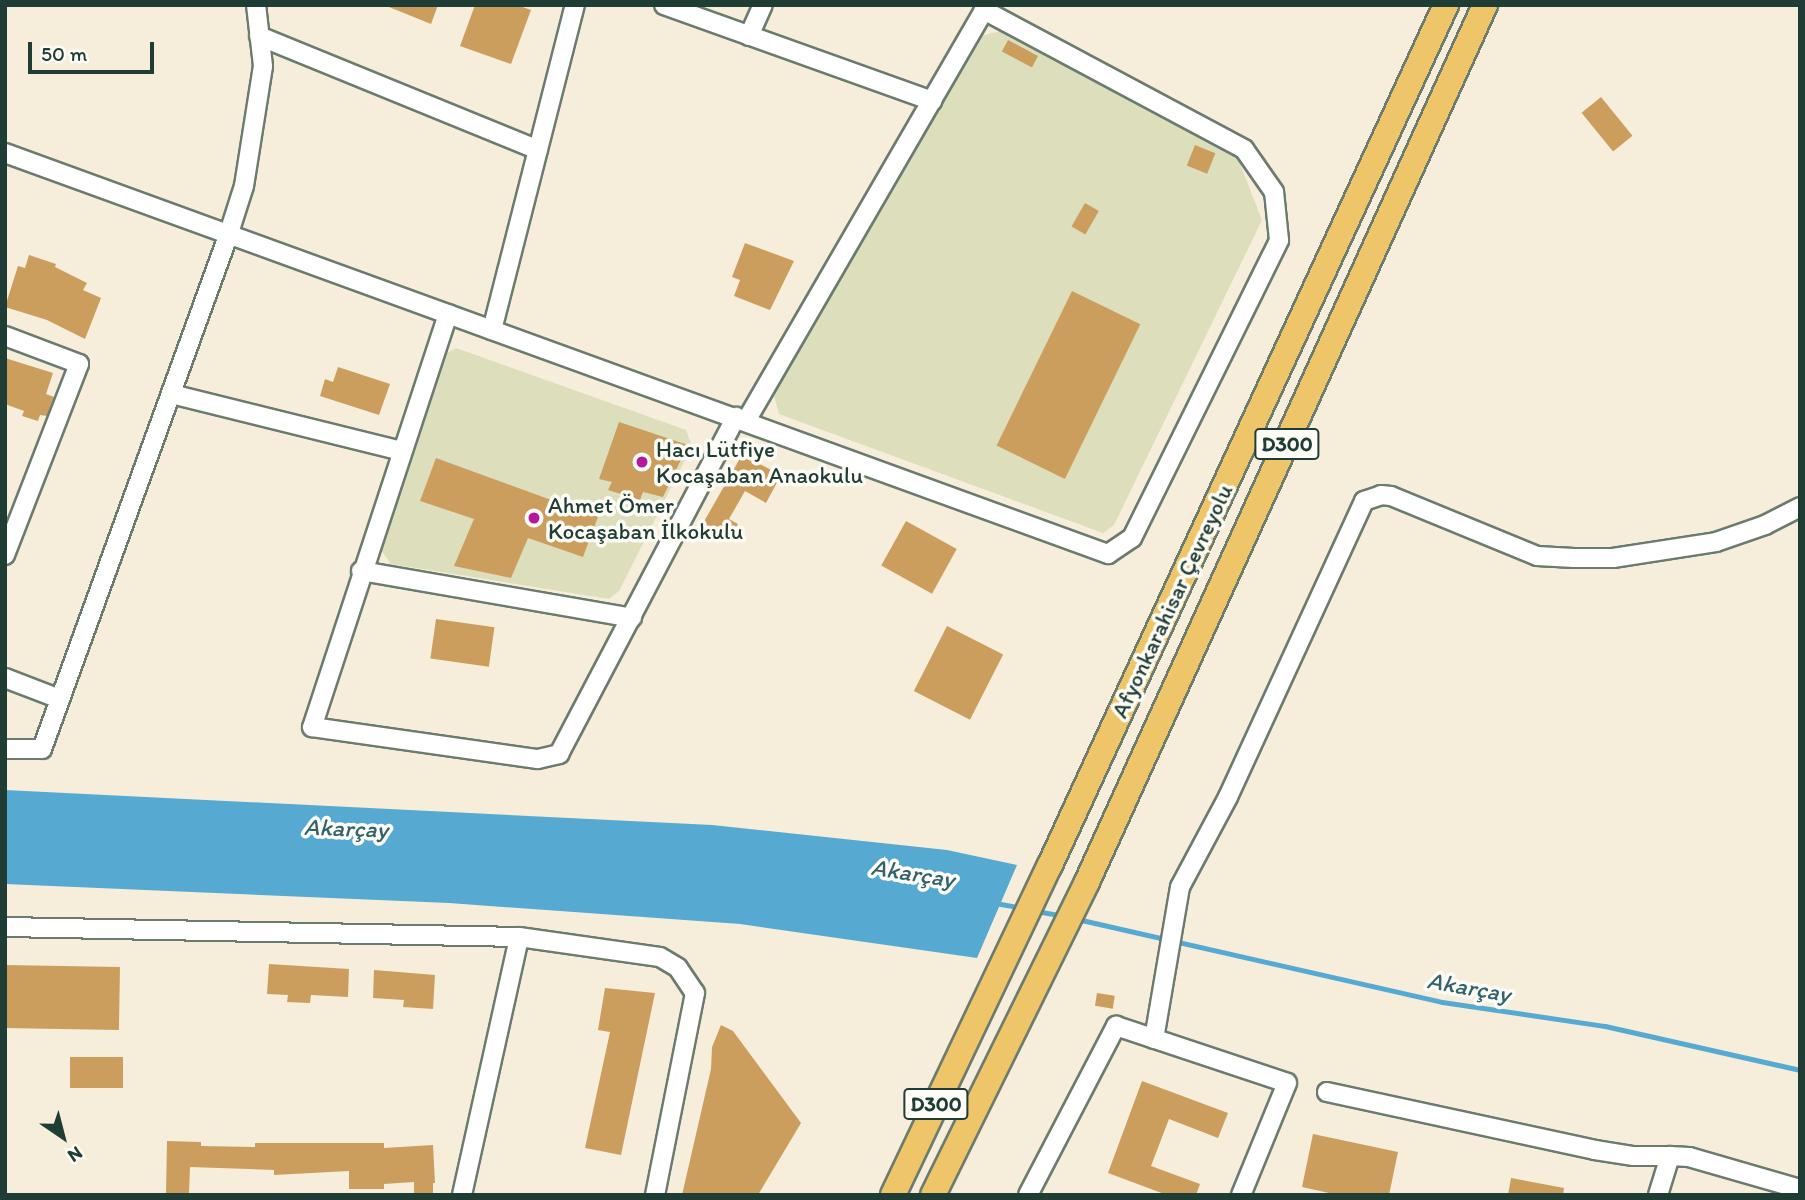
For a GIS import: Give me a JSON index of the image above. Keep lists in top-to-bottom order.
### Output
{
  "streets": {
    "highway": ["D300", "Afyonkarahisar Çevreyolu"]
  },
  "water": ["Akarçay"],
  "places": ["Hacı Lütfiye Kocaşaban Anaokulu", "Ahmet Ömer Kocaşaban İlkokulu"],
  "scale_bar": "50 m",
  "north": "bottom right"
}
